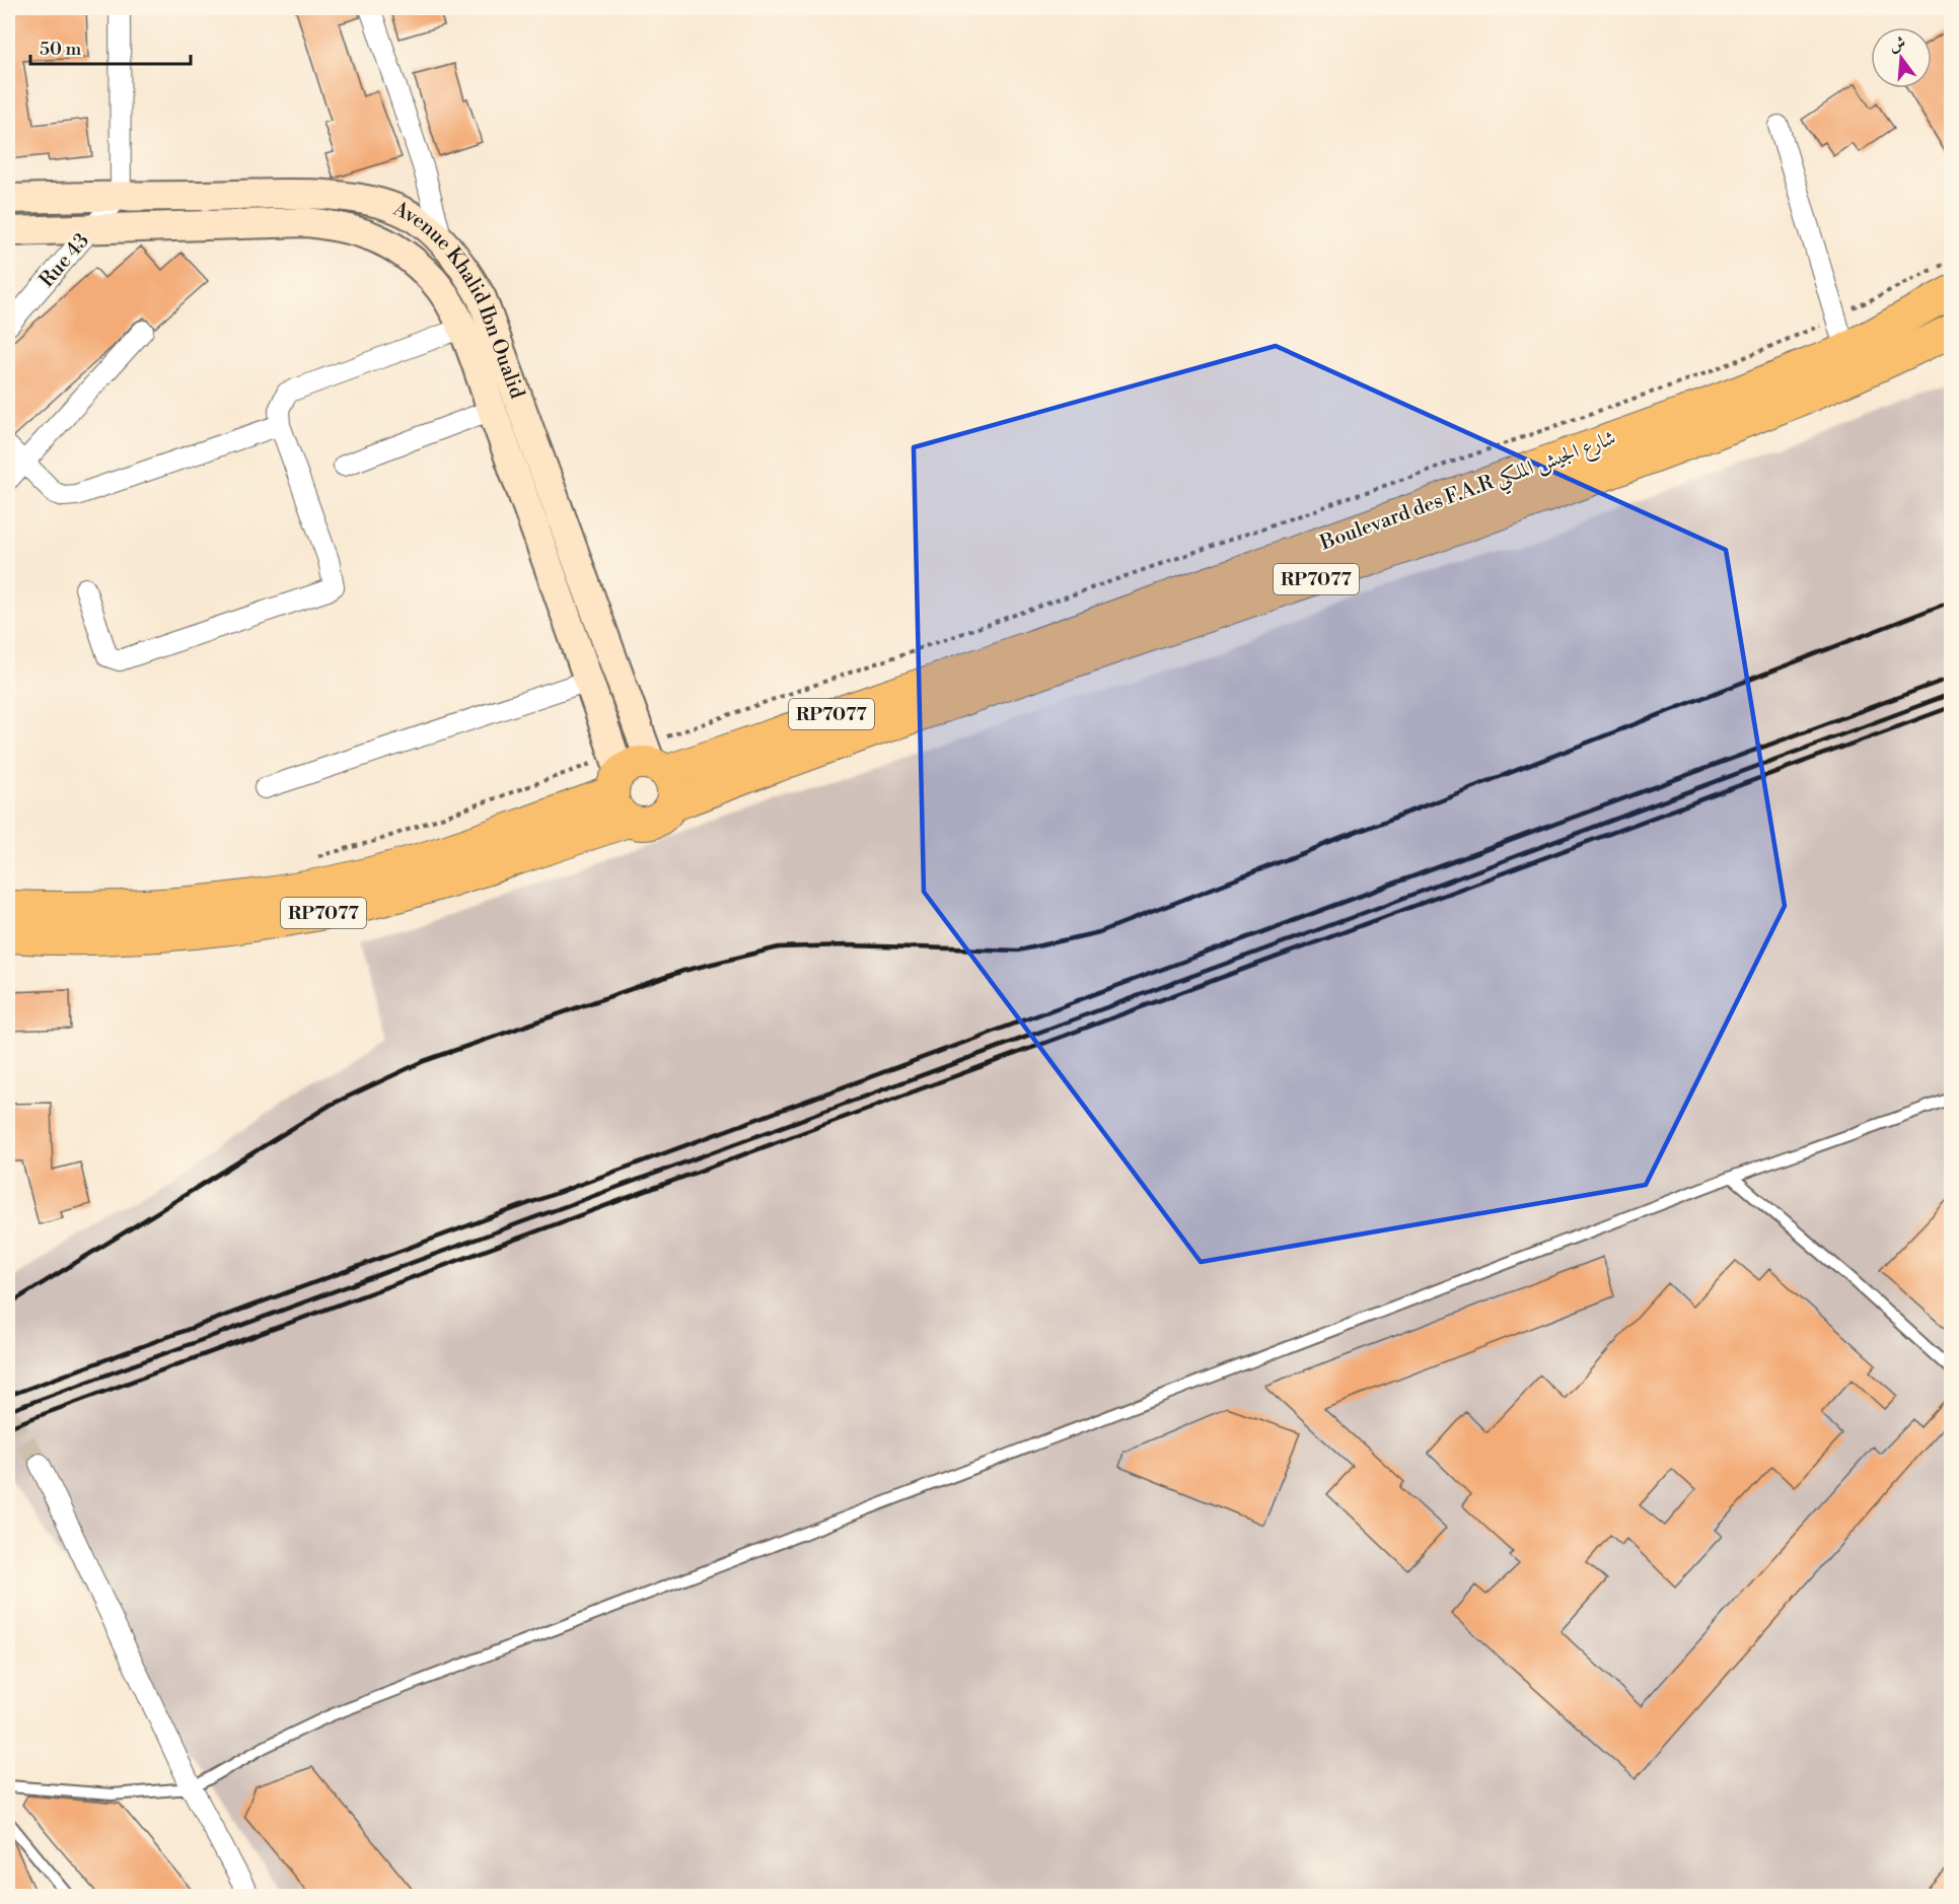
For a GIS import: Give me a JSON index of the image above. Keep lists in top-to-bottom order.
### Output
{
  "streets": {
    "main road": ["Avenue Khalid Ibn Oualid", "Boulevard des F.A.R شارع الجيش الملكي", "RP7077"],
    "street": ["Rue 43"]
  },
  "crossings": [
    ["Rue 43", "Avenue Khalid Ibn Oualid"],
    ["Avenue Khalid Ibn Oualid", "Boulevard des F.A.R شارع الجيش الملكي"]
  ],
  "scale_bar": "50 m",
  "north": "top"
}
